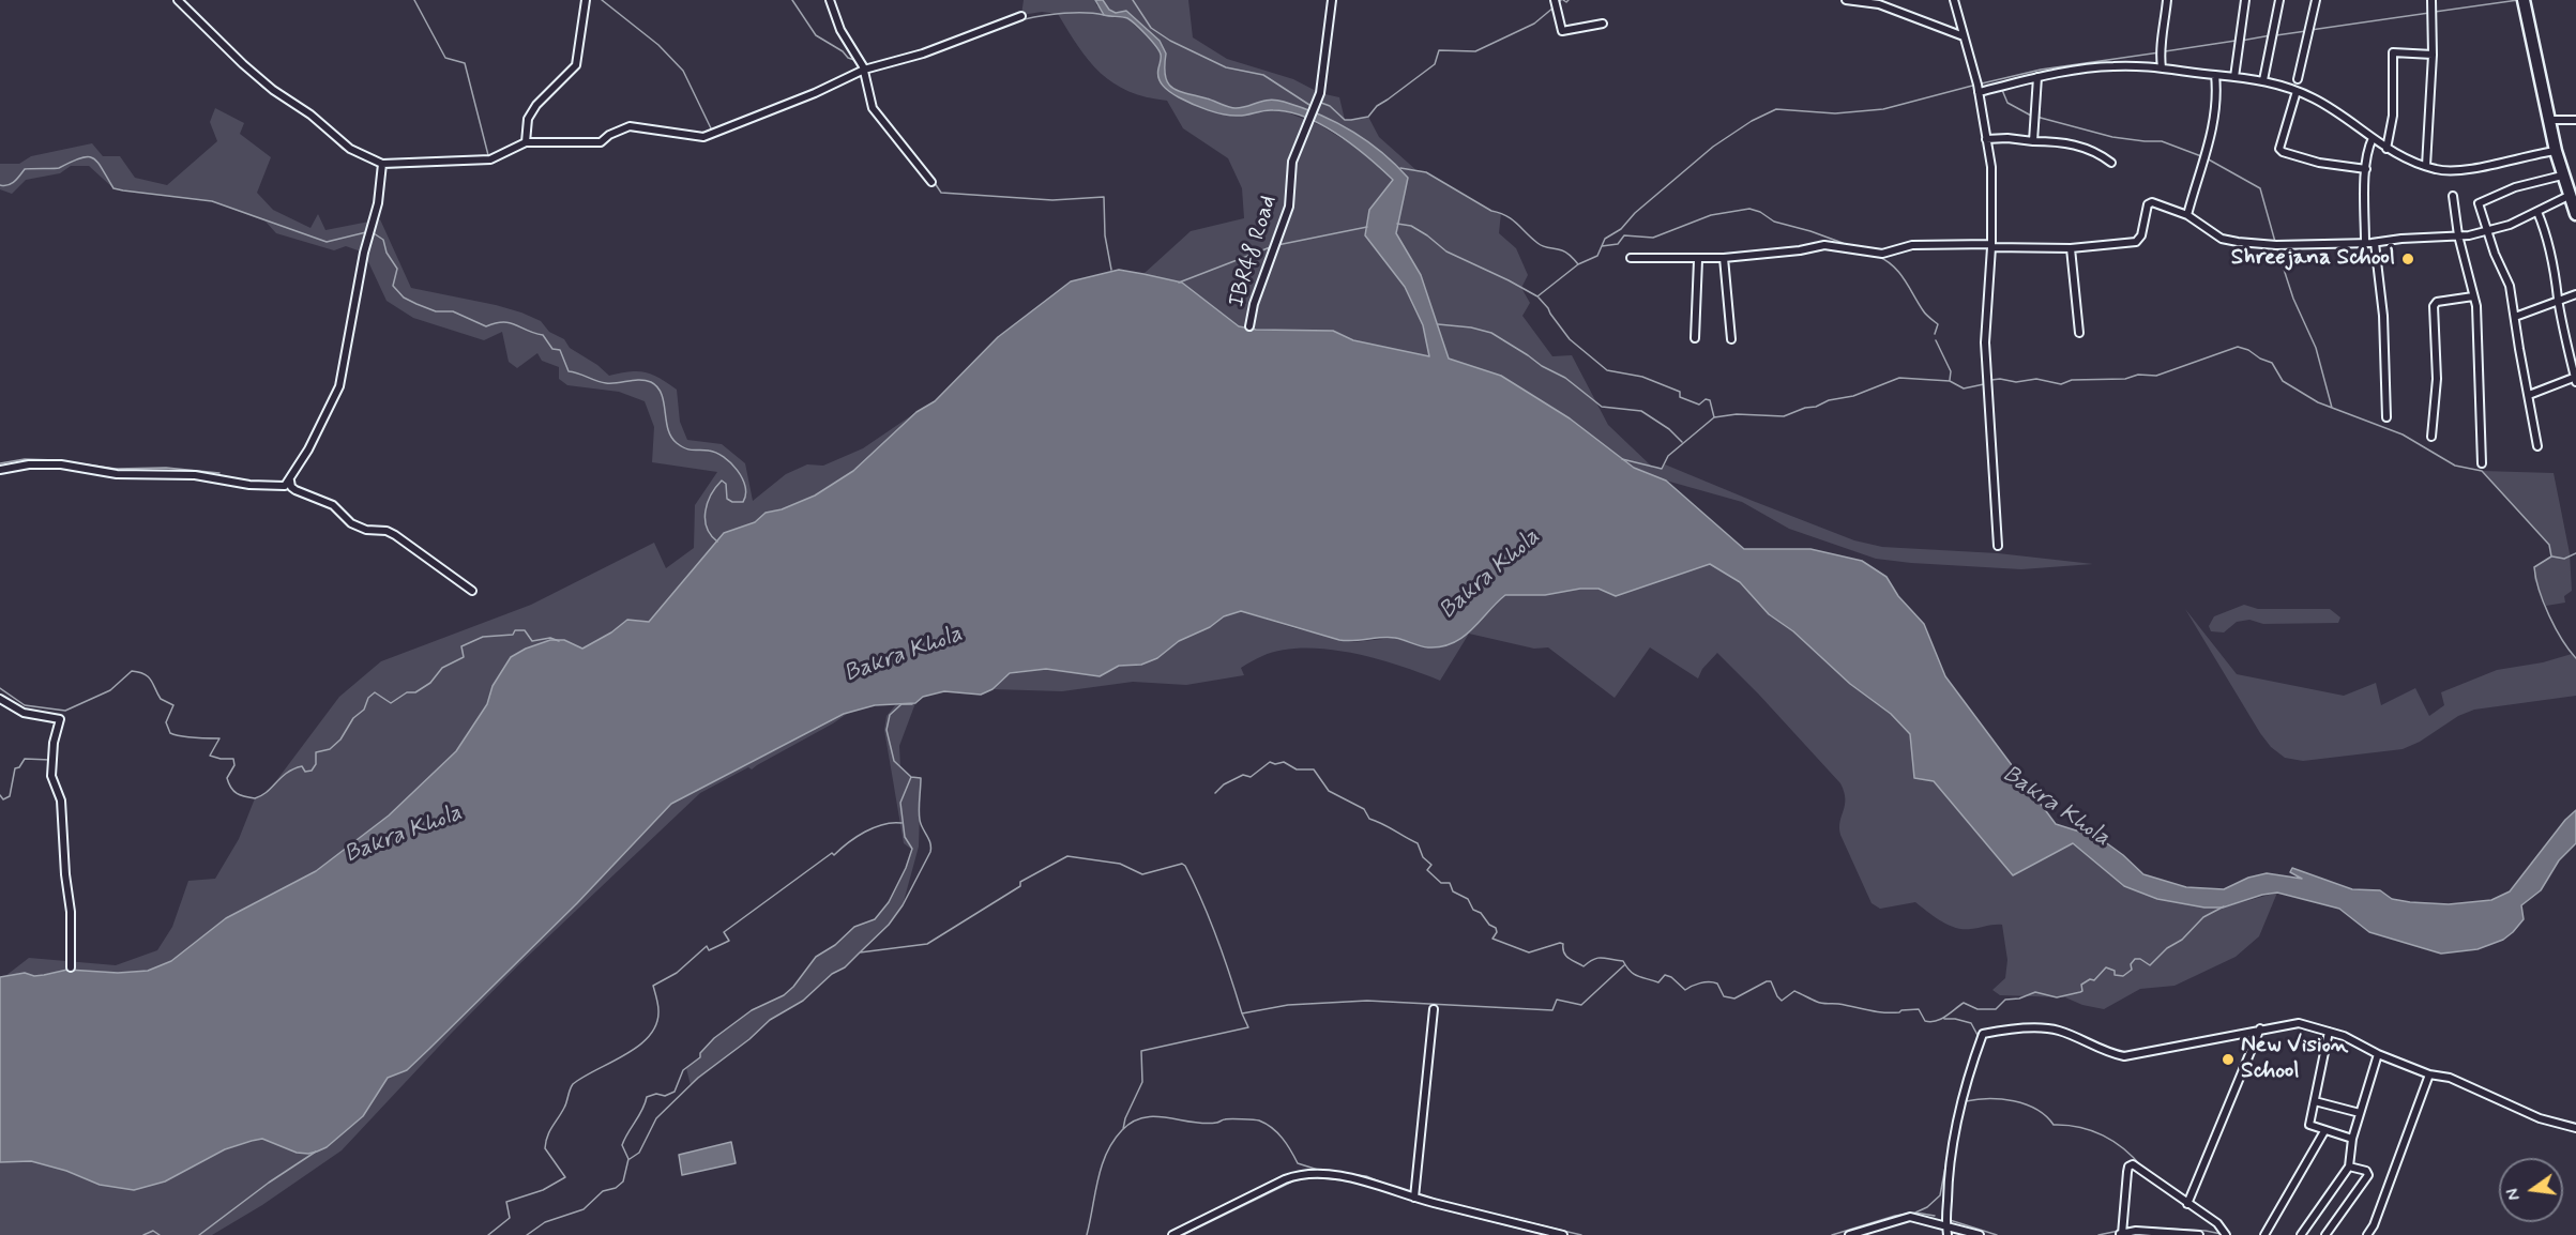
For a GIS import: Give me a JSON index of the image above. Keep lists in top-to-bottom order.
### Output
{
  "streets": {
    "street": ["IBR48 Road"]
  },
  "water": ["Bakra Khola"],
  "places": ["Shreejana School", "New Vision School"],
  "north": "left"
}
